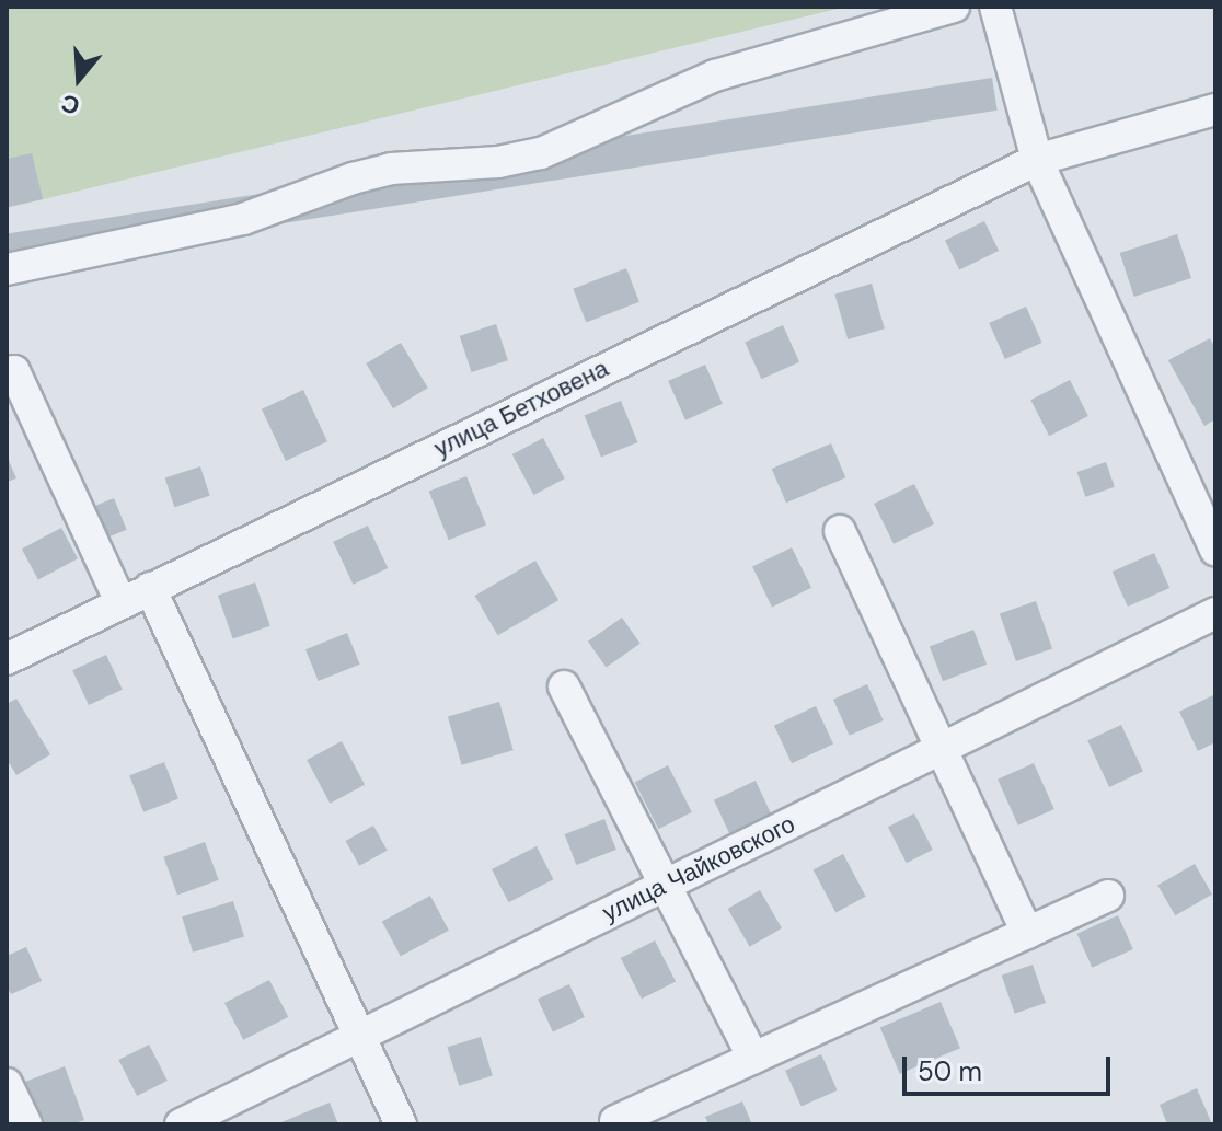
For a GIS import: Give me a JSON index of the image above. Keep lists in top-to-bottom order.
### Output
{
  "streets": {
    "street": ["улица Бетховена", "улица Чайковского"]
  },
  "scale_bar": "50 m",
  "north": "bottom"
}
